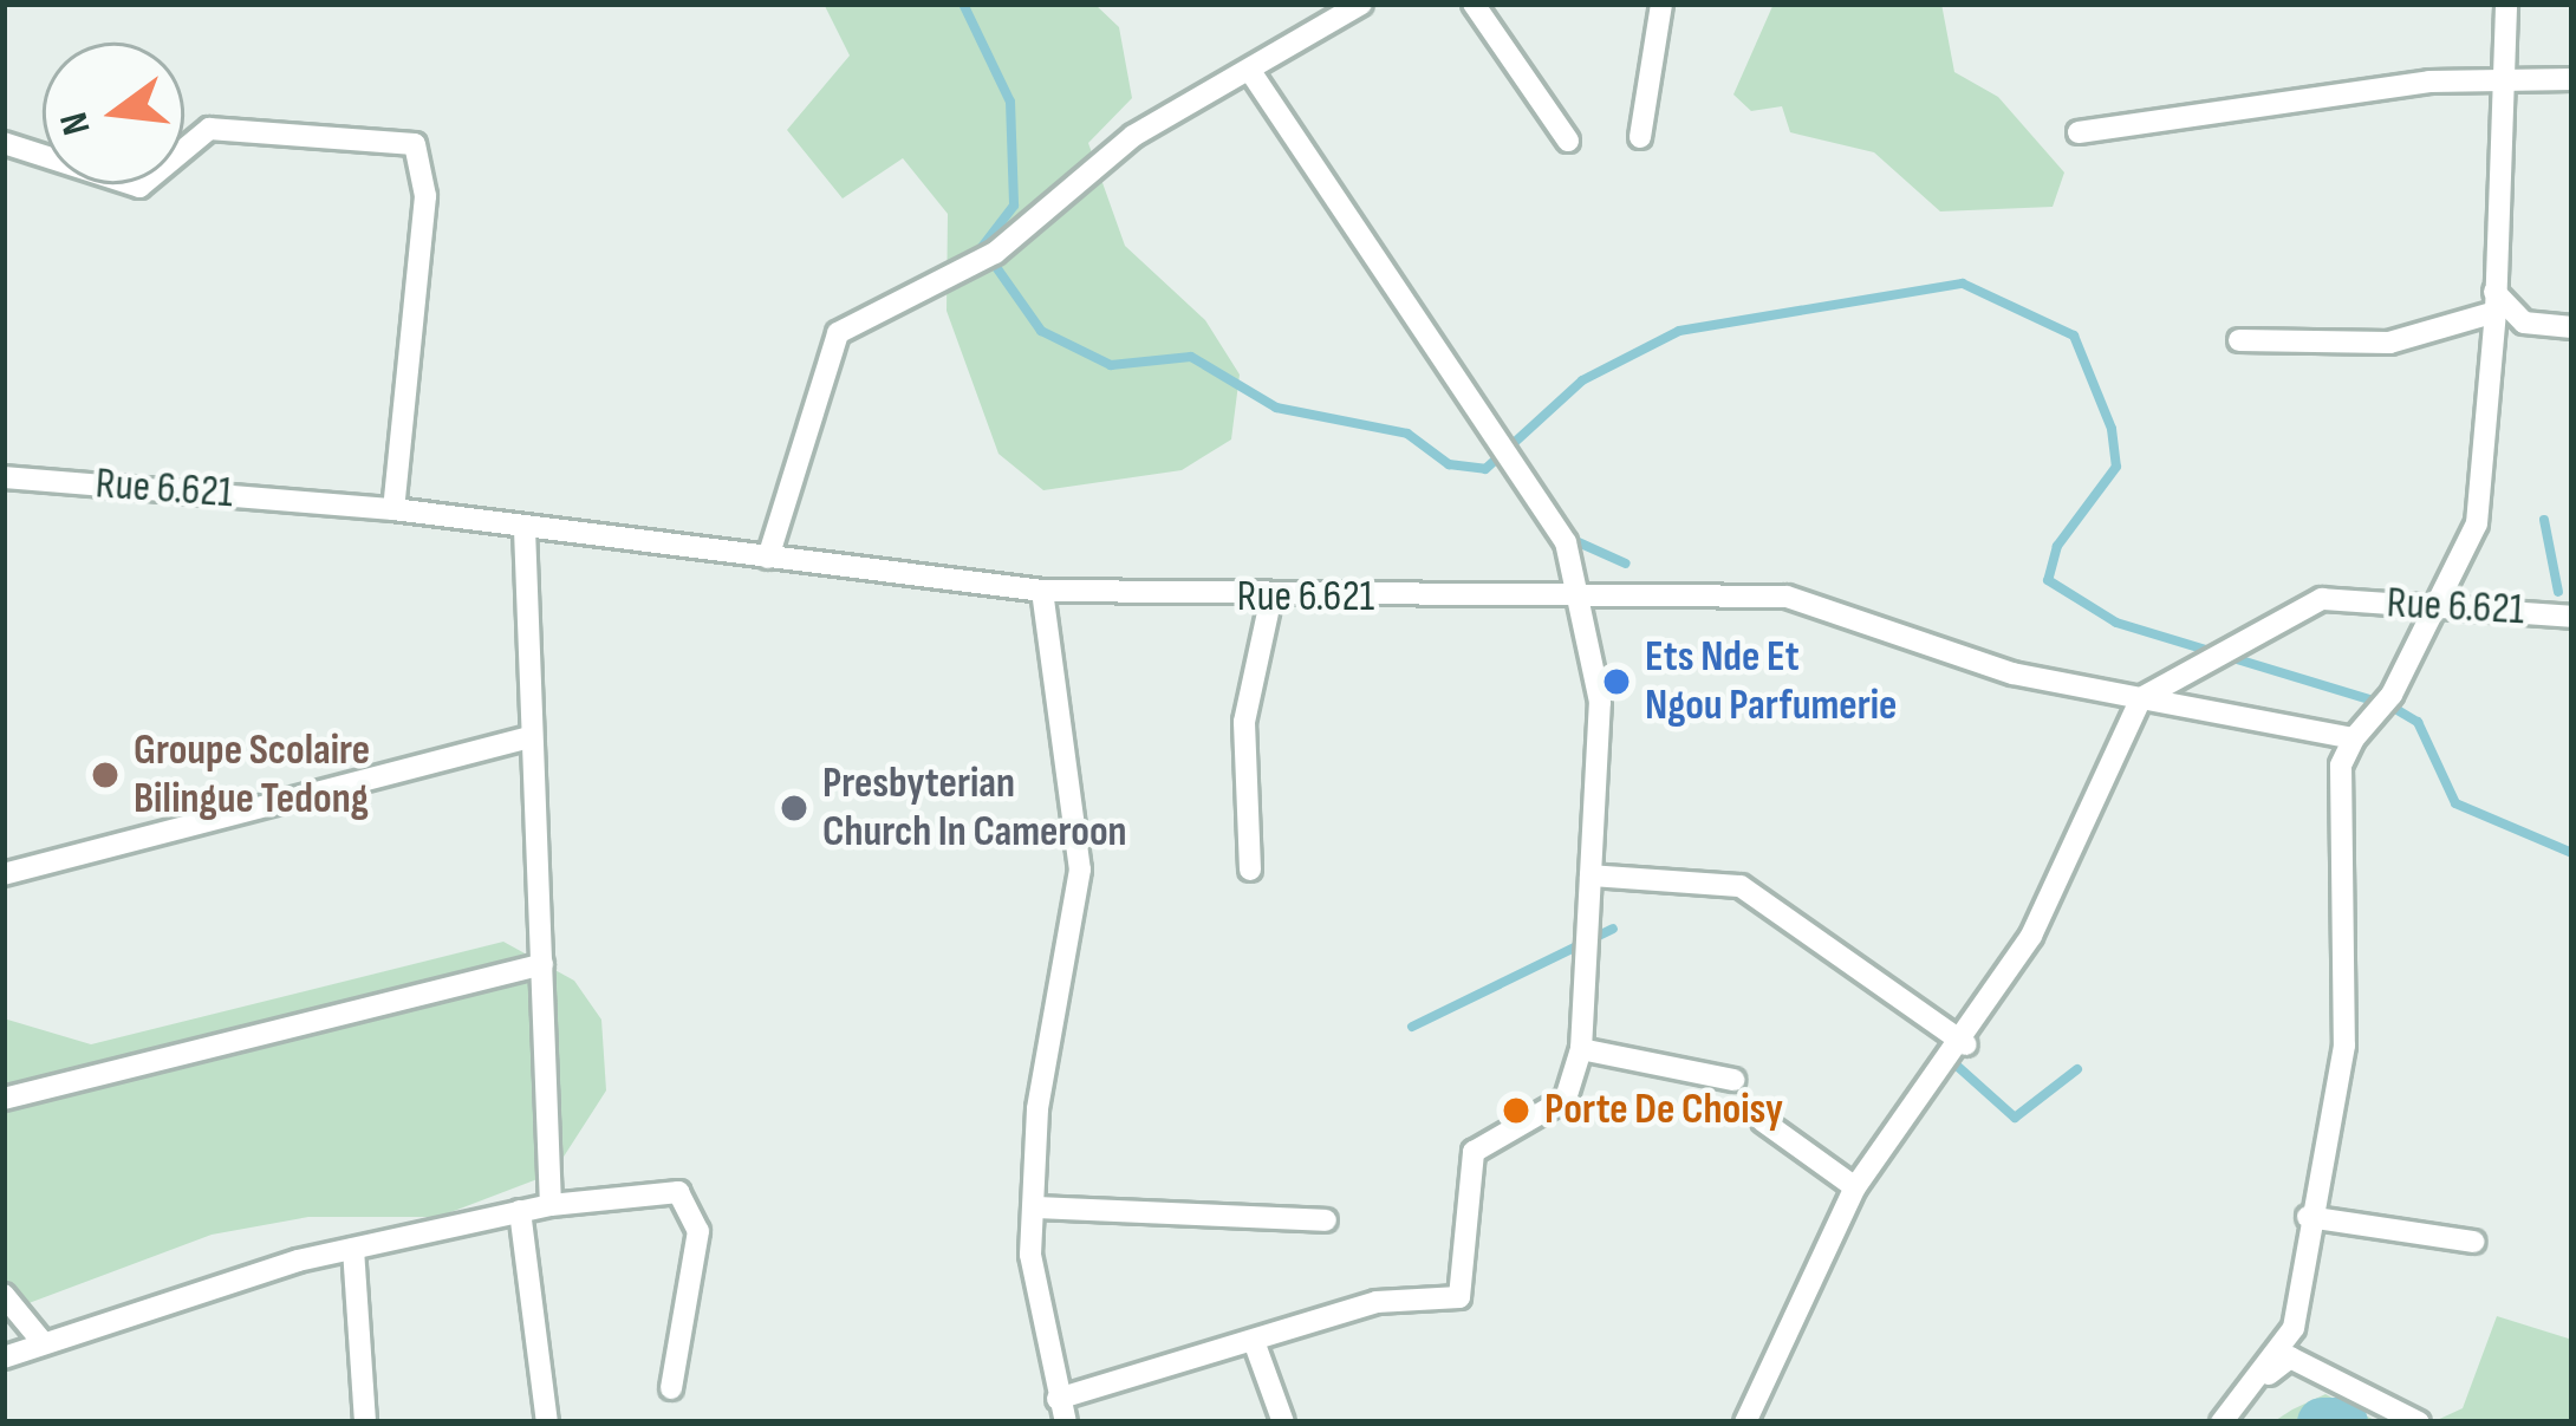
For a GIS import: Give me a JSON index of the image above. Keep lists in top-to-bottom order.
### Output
{
  "streets": {
    "street": ["Rue 6.621"]
  },
  "places": [
    "Ets Nde Et Ngou Parfumerie",
    "Groupe Scolaire Bilingue Tedong",
    "Presbyterian Church In Cameroon",
    "Porte De Choisy"
  ],
  "north": "left"
}
